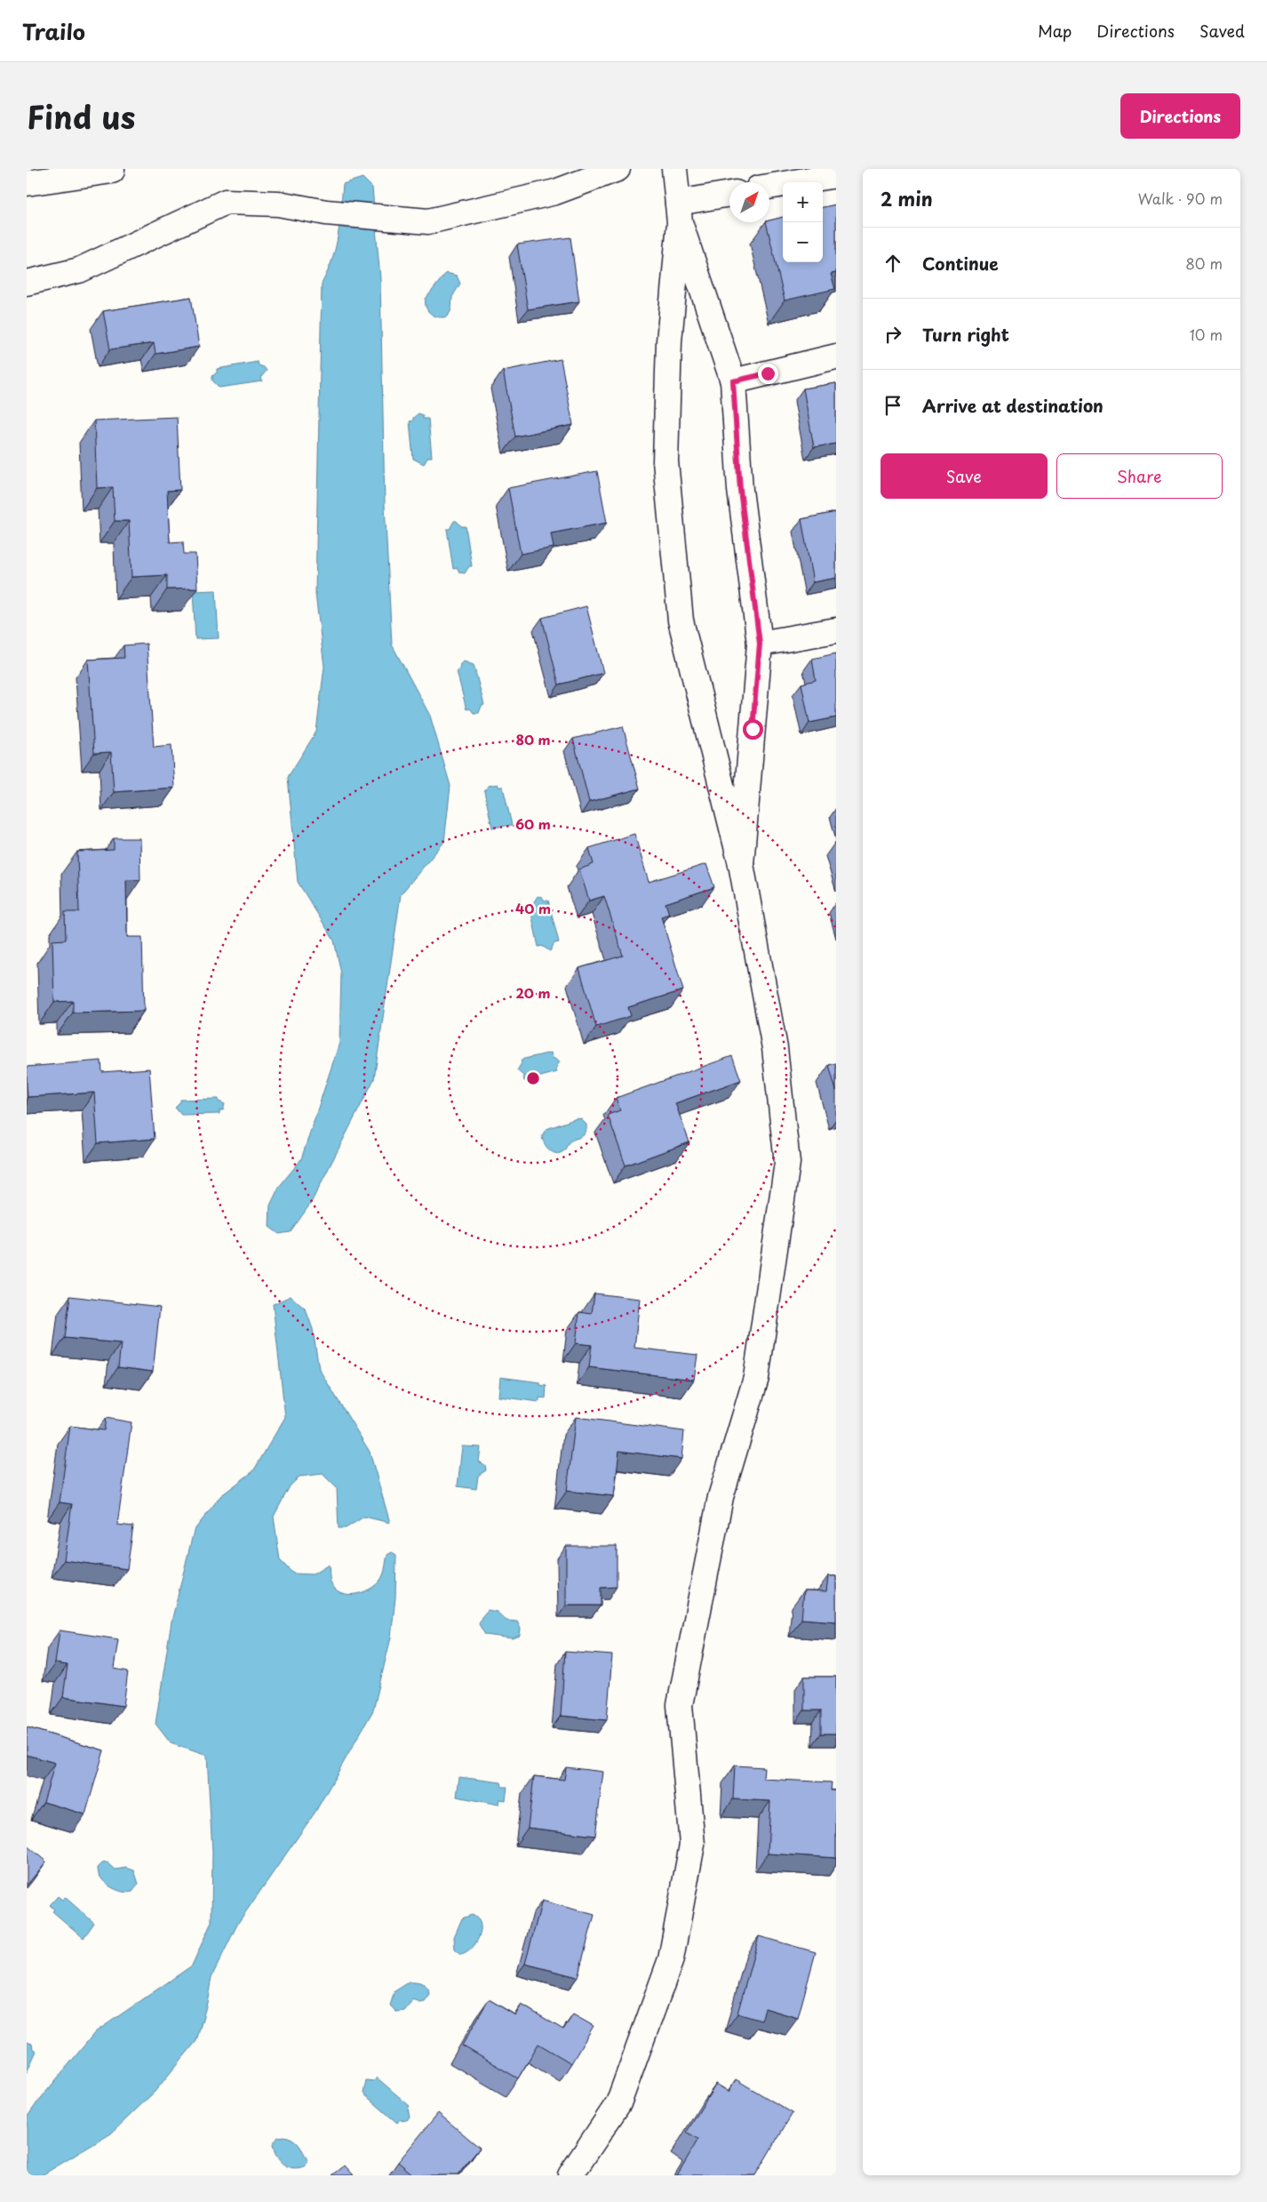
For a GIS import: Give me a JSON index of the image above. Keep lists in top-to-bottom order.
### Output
{
  "north": "top right",
  "page": {
    "header": "Trailo",
    "nav": ["Map", "Directions", "Saved"],
    "title": "Find us",
    "buttons": [
      "Directions",
      ["Save", "Share"]
    ],
    "heading": ["2 min", "Walk · 90 m"],
    "map_buttons": ["+", "−"],
    "list": [
      ["Continue", "80 m"],
      ["Turn right", "10 m"],
      "Arrive at destination"
    ]
  },
  "rings": [
    "80 m",
    "60 m",
    "40 m",
    "20 m"
  ]
}
